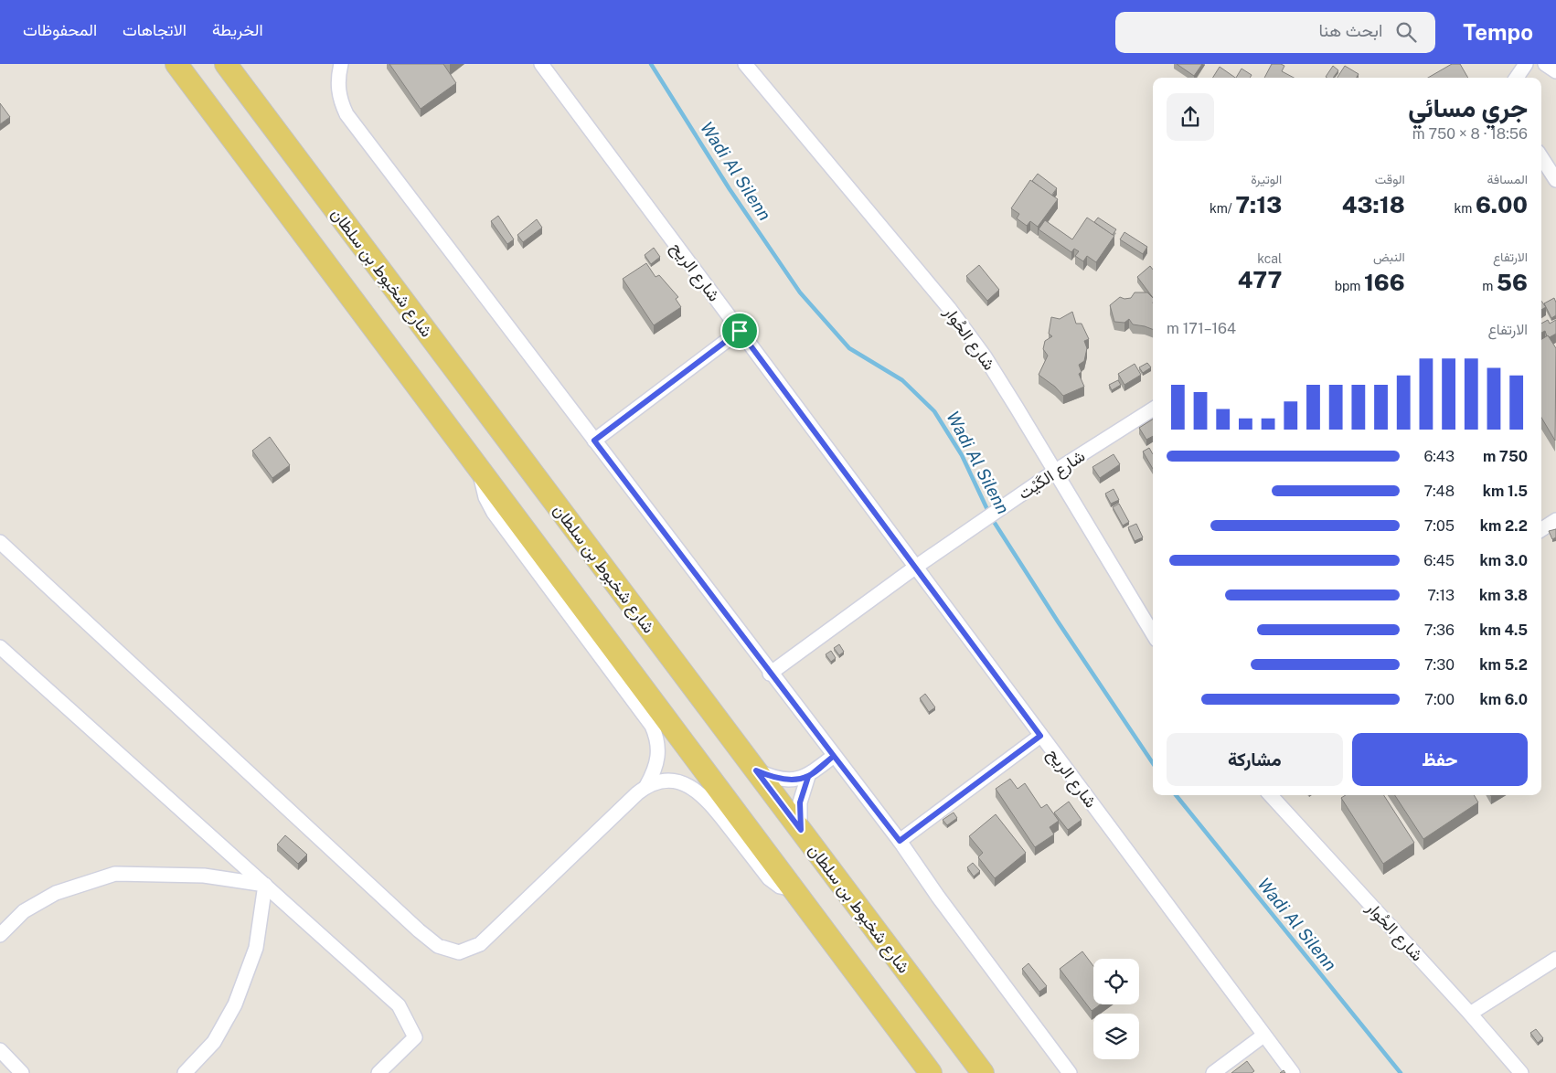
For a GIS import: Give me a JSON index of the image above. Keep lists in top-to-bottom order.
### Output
{
  "streets": {
    "main road": ["شارع شخبوط بن سلطان"],
    "street": ["شارع الريح", "شارع الحُوار", "شارع الكَيْت"]
  },
  "crossings": [
    ["شارع الريح", "شارع الكَيْت"],
    ["شارع الحُوار", "شارع الكَيْت"]
  ],
  "water": ["Wadi Al Silenn"],
  "page": {
    "header": "Tempo",
    "search": "ابحث هنا",
    "nav": ["الخريطة", "الاتجاهات", "المحفوظات"],
    "heading": ["جري مسائي", "18:56 · 8 × 750 m"],
    "stats": [
      ["المسافة", "6.00 km"],
      ["الوقت", "43:18"],
      ["الوتيرة", "7:13 /km"],
      ["الارتفاع", "56 m"],
      ["النبض", "166 bpm"],
      ["kcal", "477"]
    ],
    "chart": ["الارتفاع", "164–171 m"],
    "list": [
      {
        "name": "750 m",
        "note": "6:43"
      },
      {
        "name": "1.5 km",
        "note": "7:48"
      },
      {
        "name": "2.2 km",
        "note": "7:05"
      },
      {
        "name": "3.0 km",
        "note": "6:45"
      },
      {
        "name": "3.8 km",
        "note": "7:13"
      },
      {
        "name": "4.5 km",
        "note": "7:36"
      },
      {
        "name": "5.2 km",
        "note": "7:30"
      },
      {
        "name": "6.0 km",
        "note": "7:00"
      }
    ],
    "buttons": ["حفظ", "مشاركة"]
  }
}
